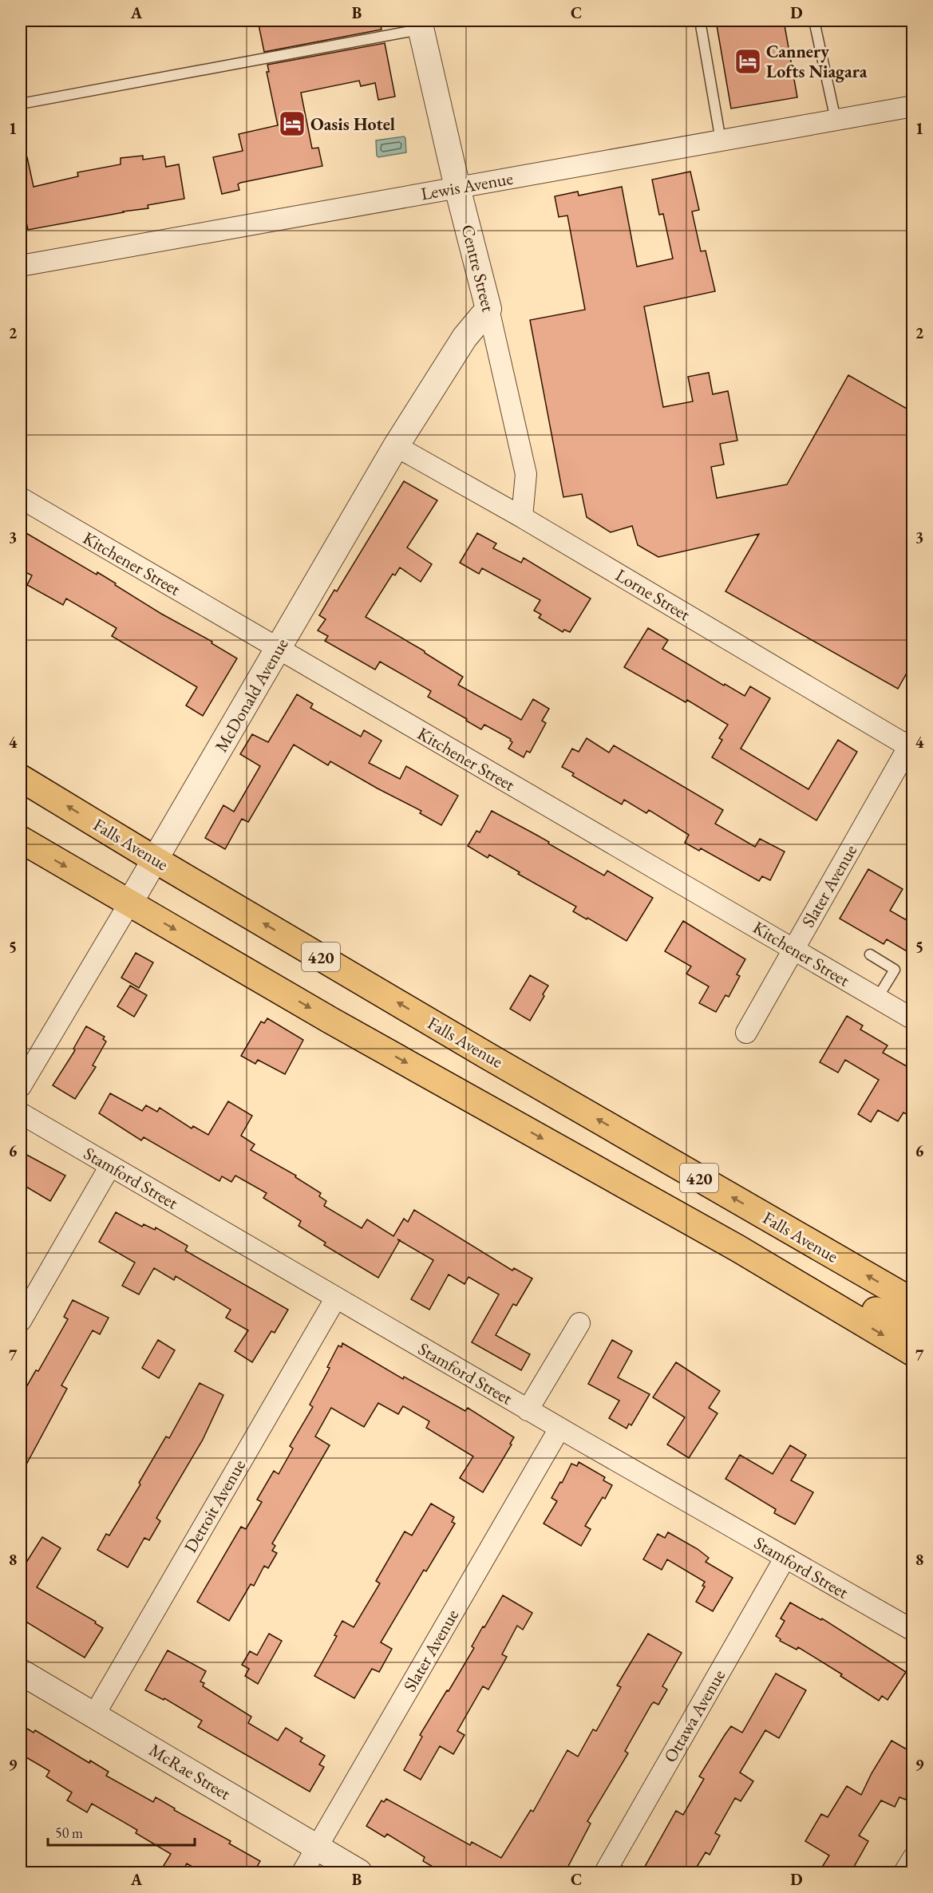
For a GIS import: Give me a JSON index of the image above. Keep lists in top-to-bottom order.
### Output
{
  "streets": {
    "highway": ["Falls Avenue", "420"],
    "street": [
      "Lewis Avenue",
      "Centre Street",
      "Kitchener Street",
      "Lorne Street",
      "McDonald Avenue",
      "Slater Avenue",
      "Stamford Street",
      "Detroit Avenue",
      "Ottawa Avenue",
      "McRae Street"
    ]
  },
  "crossings": [
    ["Lewis Avenue", "Centre Street"],
    ["Centre Street", "Lorne Street"],
    ["Centre Street", "McDonald Avenue"],
    ["Kitchener Street", "McDonald Avenue"],
    ["Kitchener Street", "Slater Avenue"],
    ["Lorne Street", "McDonald Avenue"],
    ["Lorne Street", "Slater Avenue"],
    ["McDonald Avenue", "Falls Avenue"],
    ["McDonald Avenue", "420"],
    ["Slater Avenue", "Stamford Street"],
    ["Slater Avenue", "McRae Street"],
    ["Stamford Street", "Detroit Avenue"],
    ["Stamford Street", "Ottawa Avenue"],
    ["Detroit Avenue", "McRae Street"]
  ],
  "places": {
    "hotel": ["Cannery Lofts Niagara", "Oasis Hotel"]
  },
  "scale_bar": "50 m",
  "grid": {
    "columns": [
      "A",
      "B",
      "C",
      "D"
    ],
    "rows": [
      "1",
      "2",
      "3",
      "4",
      "5",
      "6",
      "7",
      "8",
      "9"
    ]
  }
}
